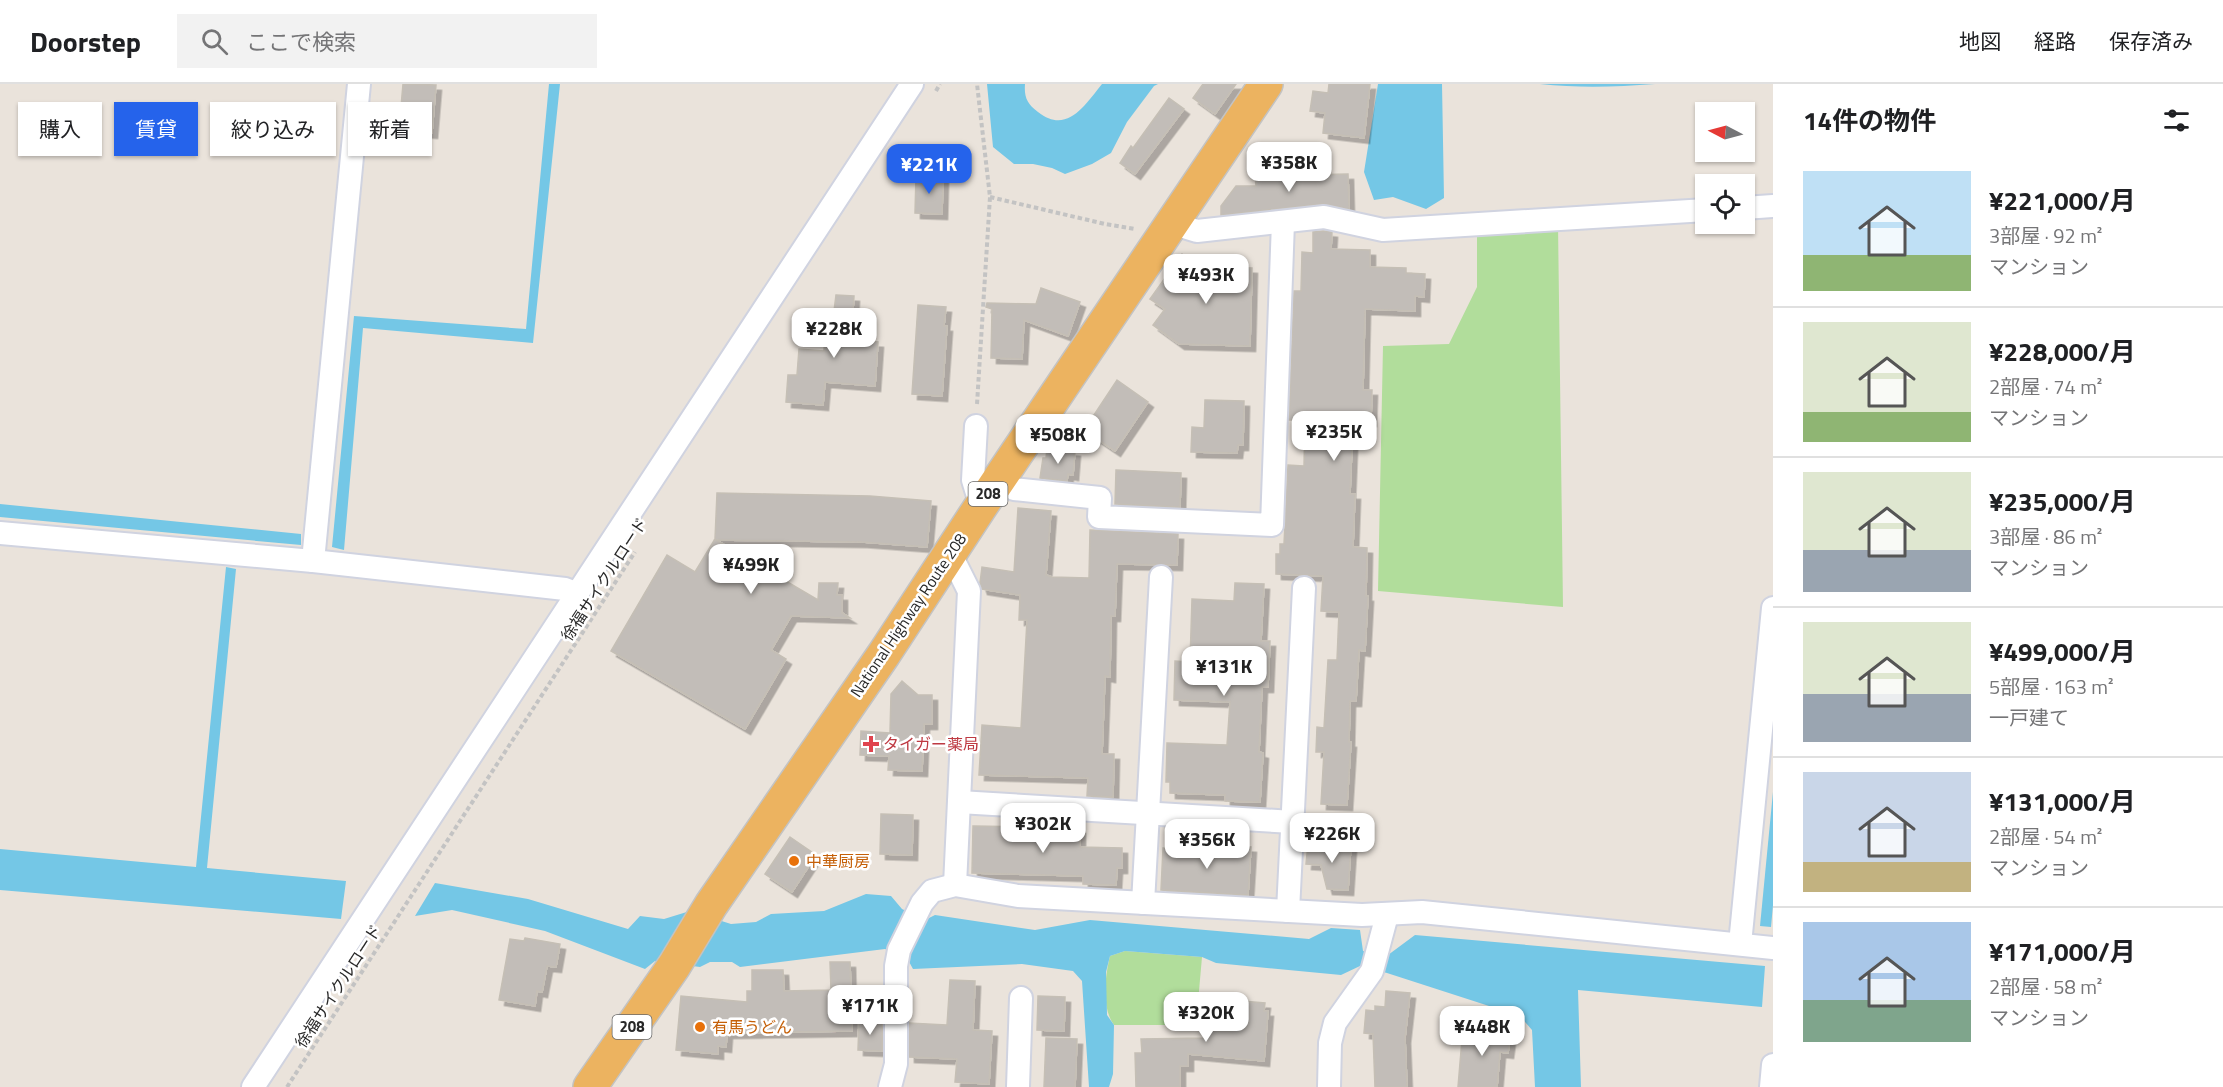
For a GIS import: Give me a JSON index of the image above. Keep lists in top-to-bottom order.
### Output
{
  "streets": {
    "highway": ["208", "National Highway Route 208"],
    "path": ["徐福サイクルロード"]
  },
  "places": {
    "health": ["タイガー薬局"],
    "other": ["中華厨房", "有馬うどん"]
  },
  "north": "left",
  "page": {
    "header": "Doorstep",
    "search": "ここで検索",
    "nav": ["地図", "経路", "保存済み"],
    "heading": "14件の物件",
    "chip": [
      "購入",
      "賃貸",
      "絞り込み",
      "新着"
    ],
    "price": [
      "¥358K",
      "¥221K",
      "¥493K",
      "¥228K",
      "¥235K",
      "¥508K",
      "¥499K",
      "¥131K",
      "¥302K",
      "¥226K",
      "¥356K",
      "¥171K",
      "¥320K",
      "¥448K"
    ],
    "list": [
      {
        "name": "¥221,000/月",
        "note": "3部屋 · 92 m² · マンション"
      },
      {
        "name": "¥228,000/月",
        "note": "2部屋 · 74 m² · マンション"
      },
      {
        "name": "¥235,000/月",
        "note": "3部屋 · 86 m² · マンション"
      },
      {
        "name": "¥499,000/月",
        "note": "5部屋 · 163 m² · 一戸建て"
      },
      {
        "name": "¥131,000/月",
        "note": "2部屋 · 54 m² · マンション"
      },
      {
        "name": "¥171,000/月",
        "note": "2部屋 · 58 m² · マンション"
      }
    ]
  }
}
